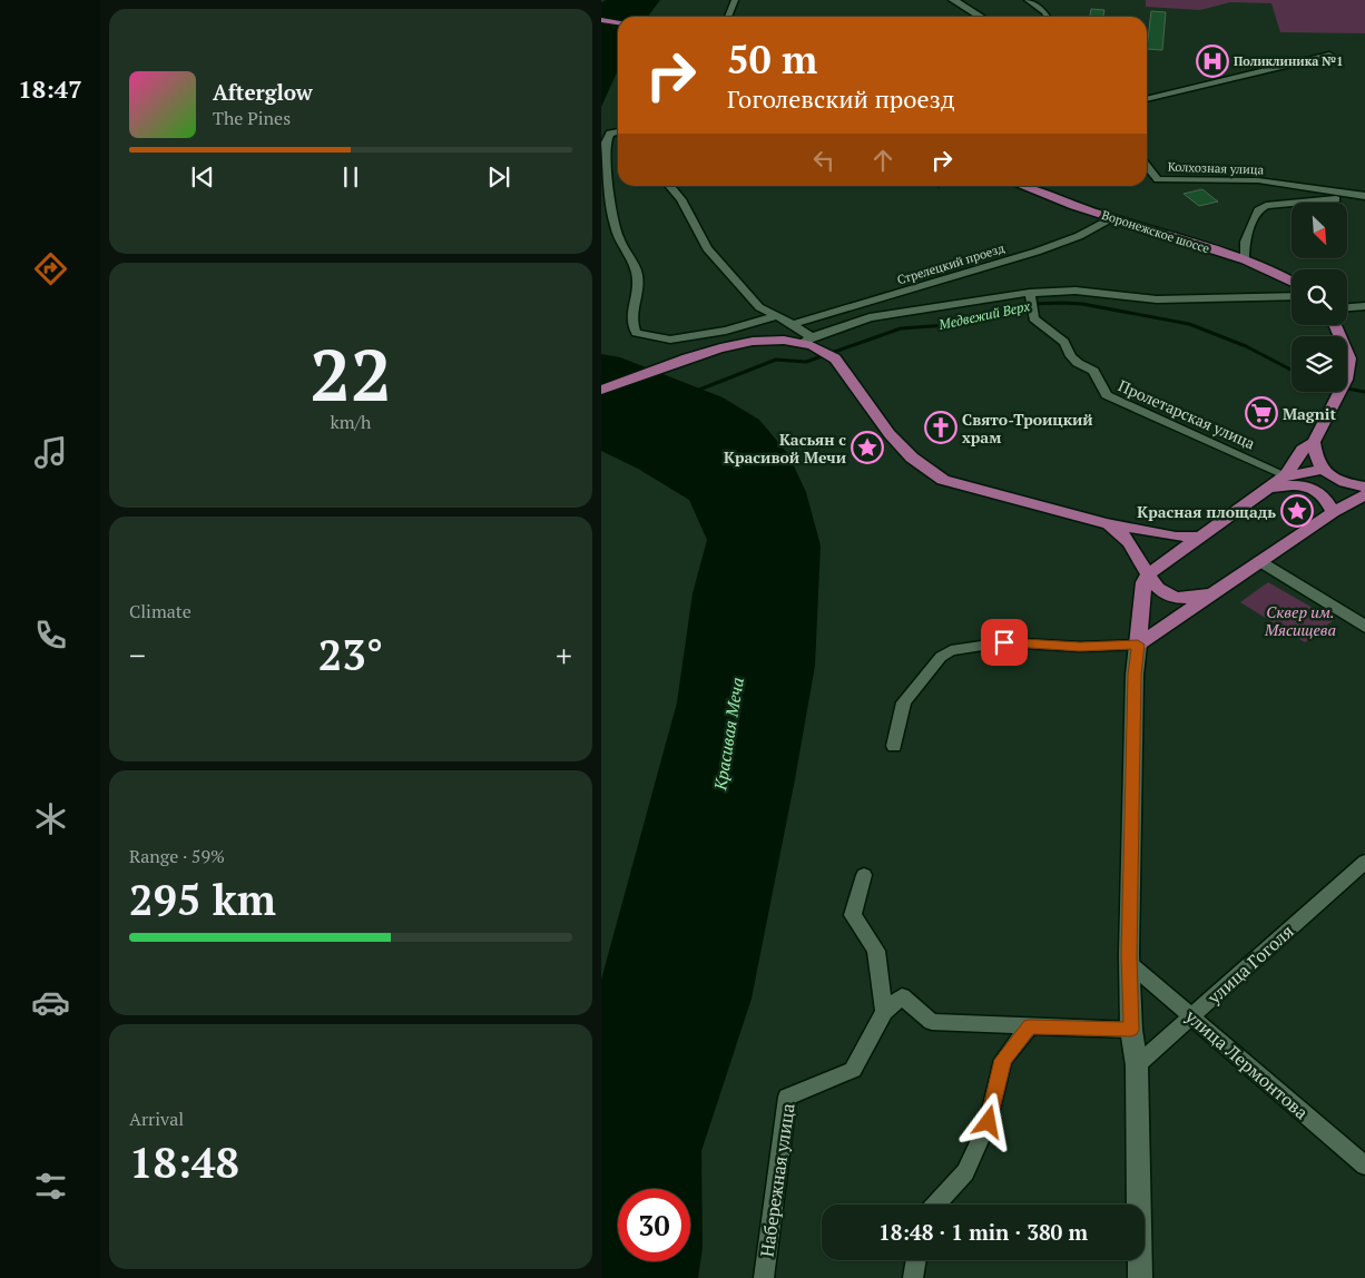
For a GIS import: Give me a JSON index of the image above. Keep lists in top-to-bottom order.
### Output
{
  "streets": {
    "main road": ["Воронежское шоссе"],
    "street": [
      "Колхозная улица",
      "Стрелецкий проезд",
      "Пролетарская улица",
      "улица Гоголя",
      "улица Лермонтова",
      "Набережная улица"
    ]
  },
  "crossings": [
    ["Воронежское шоссе", "Стрелецкий проезд"],
    ["улица Гоголя", "улица Лермонтова"]
  ],
  "water": ["Медвежий Верх", "Красивая Меча"],
  "parks": ["Сквер им. Мясищева"],
  "places": {
    "hospital": ["Поликлиника №1"],
    "supermarket": ["Magnit"],
    "church": ["Свято-Троицкий храм"],
    "place": ["Касьян с Красивой Мечи", "Красная площадь"]
  },
  "north": "bottom right",
  "page": {
    "tabs": "18:47",
    "turn": ["50 m", "Гоголевский проезд"],
    "song": ["Afterglow", "The Pines"],
    "tile": [
      ["22", "km/h"],
      "Climate",
      ["Range · 59%", "295 km"],
      ["Arrival", "18:48"]
    ],
    "heat": ["−", "23°", "+"],
    "limit": "30",
    "trip": "18:48 · 1 min · 380 m"
  }
}
